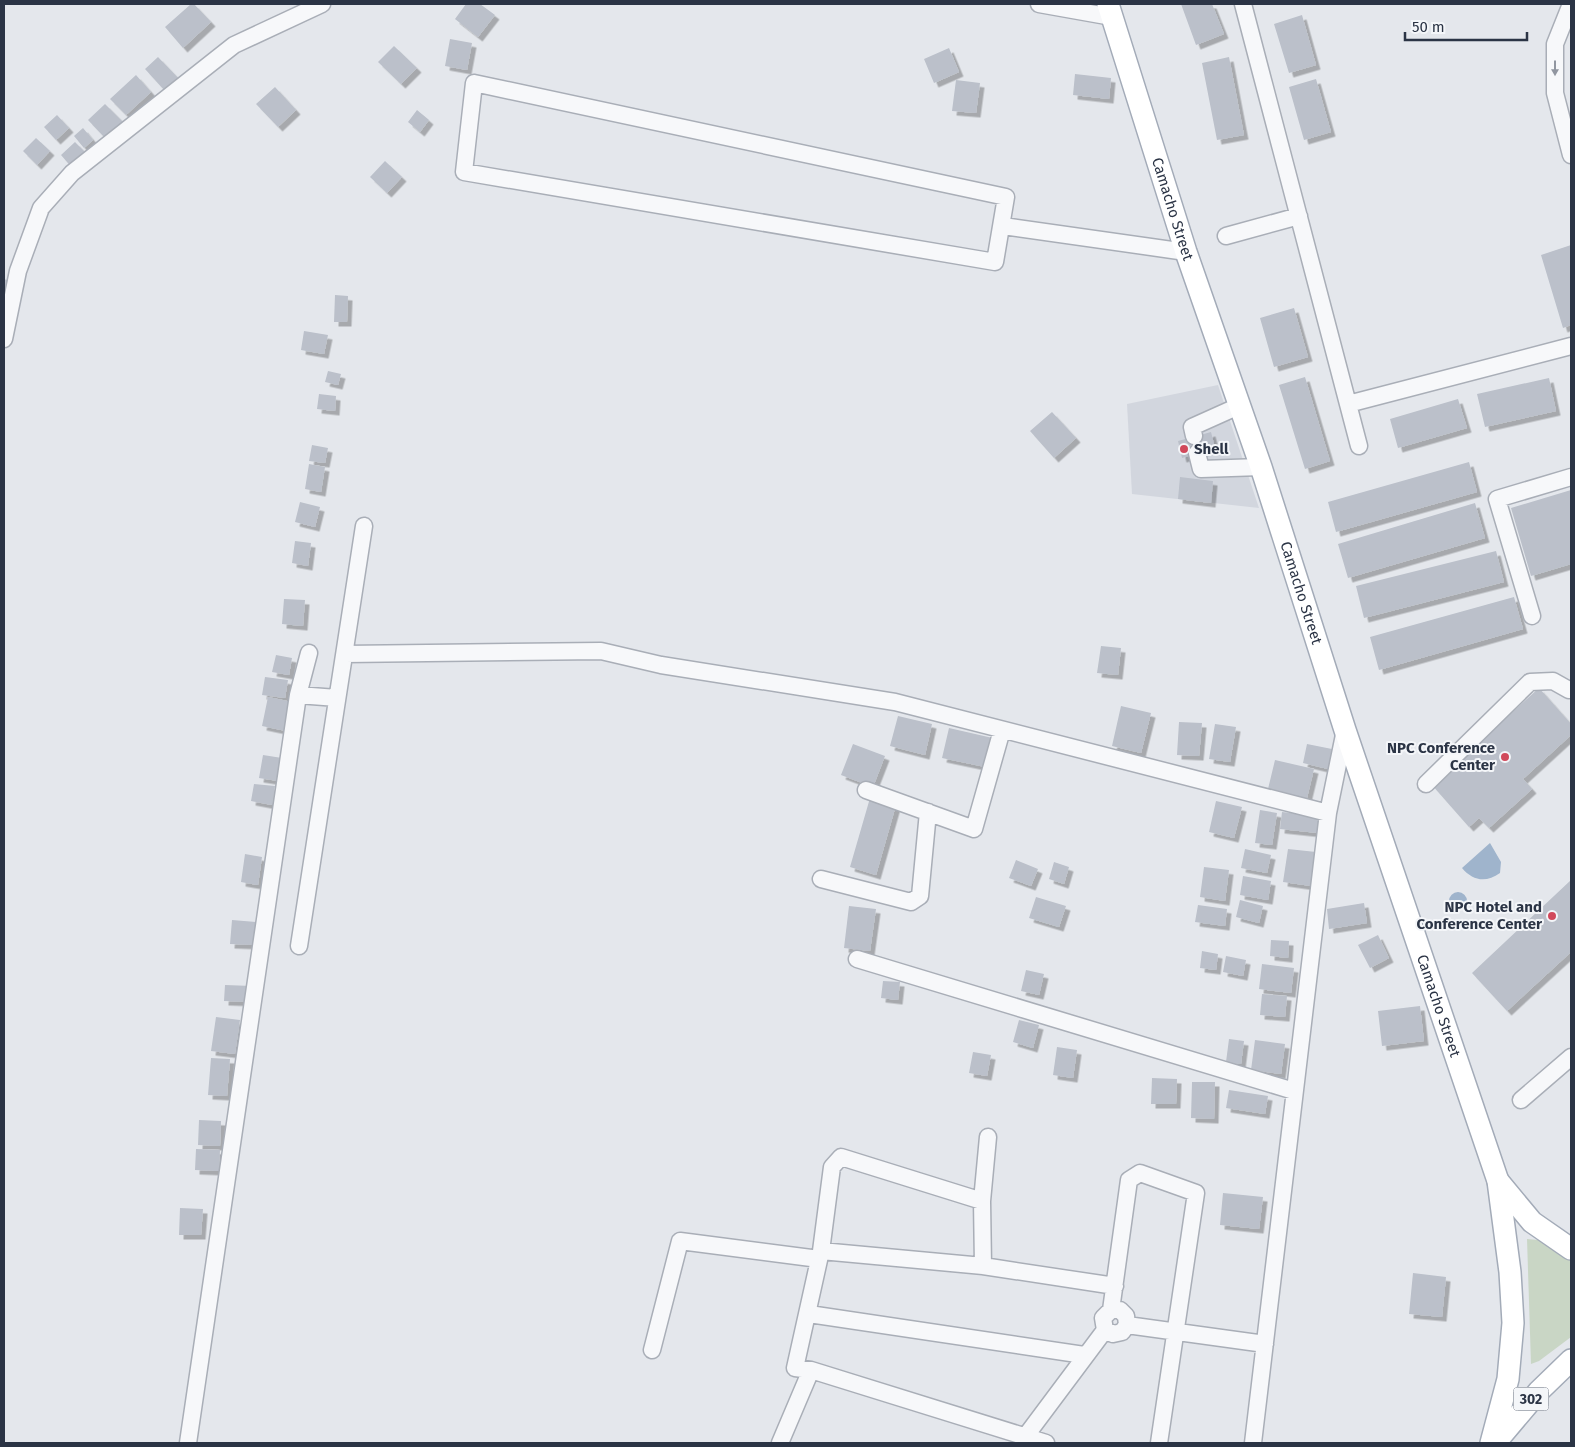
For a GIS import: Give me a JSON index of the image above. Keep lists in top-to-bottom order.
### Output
{
  "streets": {
    "main road": ["Camacho Street", "302"]
  },
  "crossings": [
    ["Camacho Street", "302"]
  ],
  "places": ["Shell", "NPC Conference Center", "NPC Hotel and Conference Center"],
  "scale_bar": "50 m"
}
